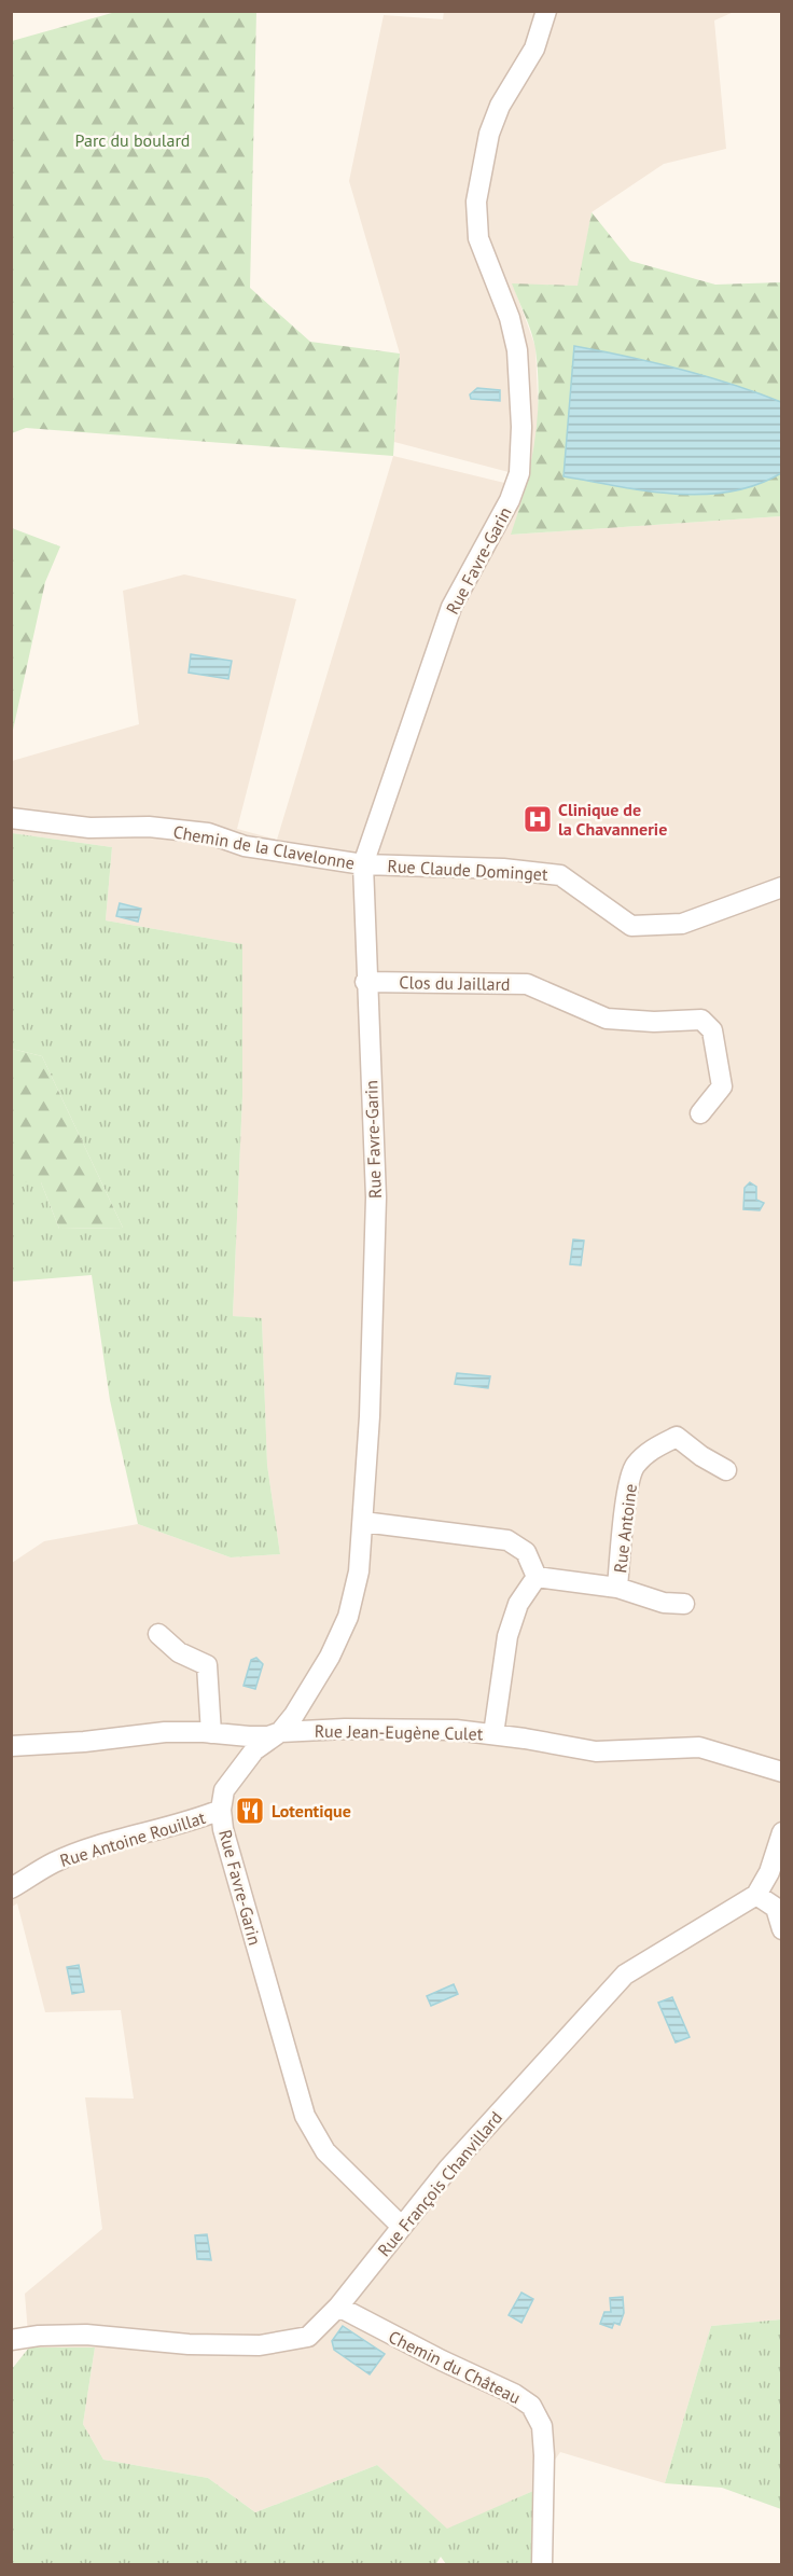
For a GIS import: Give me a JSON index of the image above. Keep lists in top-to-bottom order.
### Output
{
  "streets": {
    "street": [
      "Rue Favre-Garin",
      "Chemin de la Clavelonne",
      "Rue Claude Dominget",
      "Clos du Jaillard",
      "Rue Antoine",
      "Rue Jean-Eugène Culet",
      "Rue Antoine Rouillat",
      "Rue François Chanvillard",
      "Chemin du Château"
    ]
  },
  "crossings": [
    ["Rue Favre-Garin", "Chemin de la Clavelonne"],
    ["Rue Favre-Garin", "Rue Claude Dominget"],
    ["Rue Favre-Garin", "Clos du Jaillard"],
    ["Rue Favre-Garin", "Rue Jean-Eugène Culet"],
    ["Rue Favre-Garin", "Rue Antoine Rouillat"],
    ["Rue Favre-Garin", "Rue François Chanvillard"],
    ["Chemin de la Clavelonne", "Rue Claude Dominget"],
    ["Rue François Chanvillard", "Chemin du Château"]
  ],
  "parks": ["Parc du boulard"],
  "places": {
    "hospital": ["Clinique de la Chavannerie"],
    "restaurant": ["Lotentique"]
  }
}
